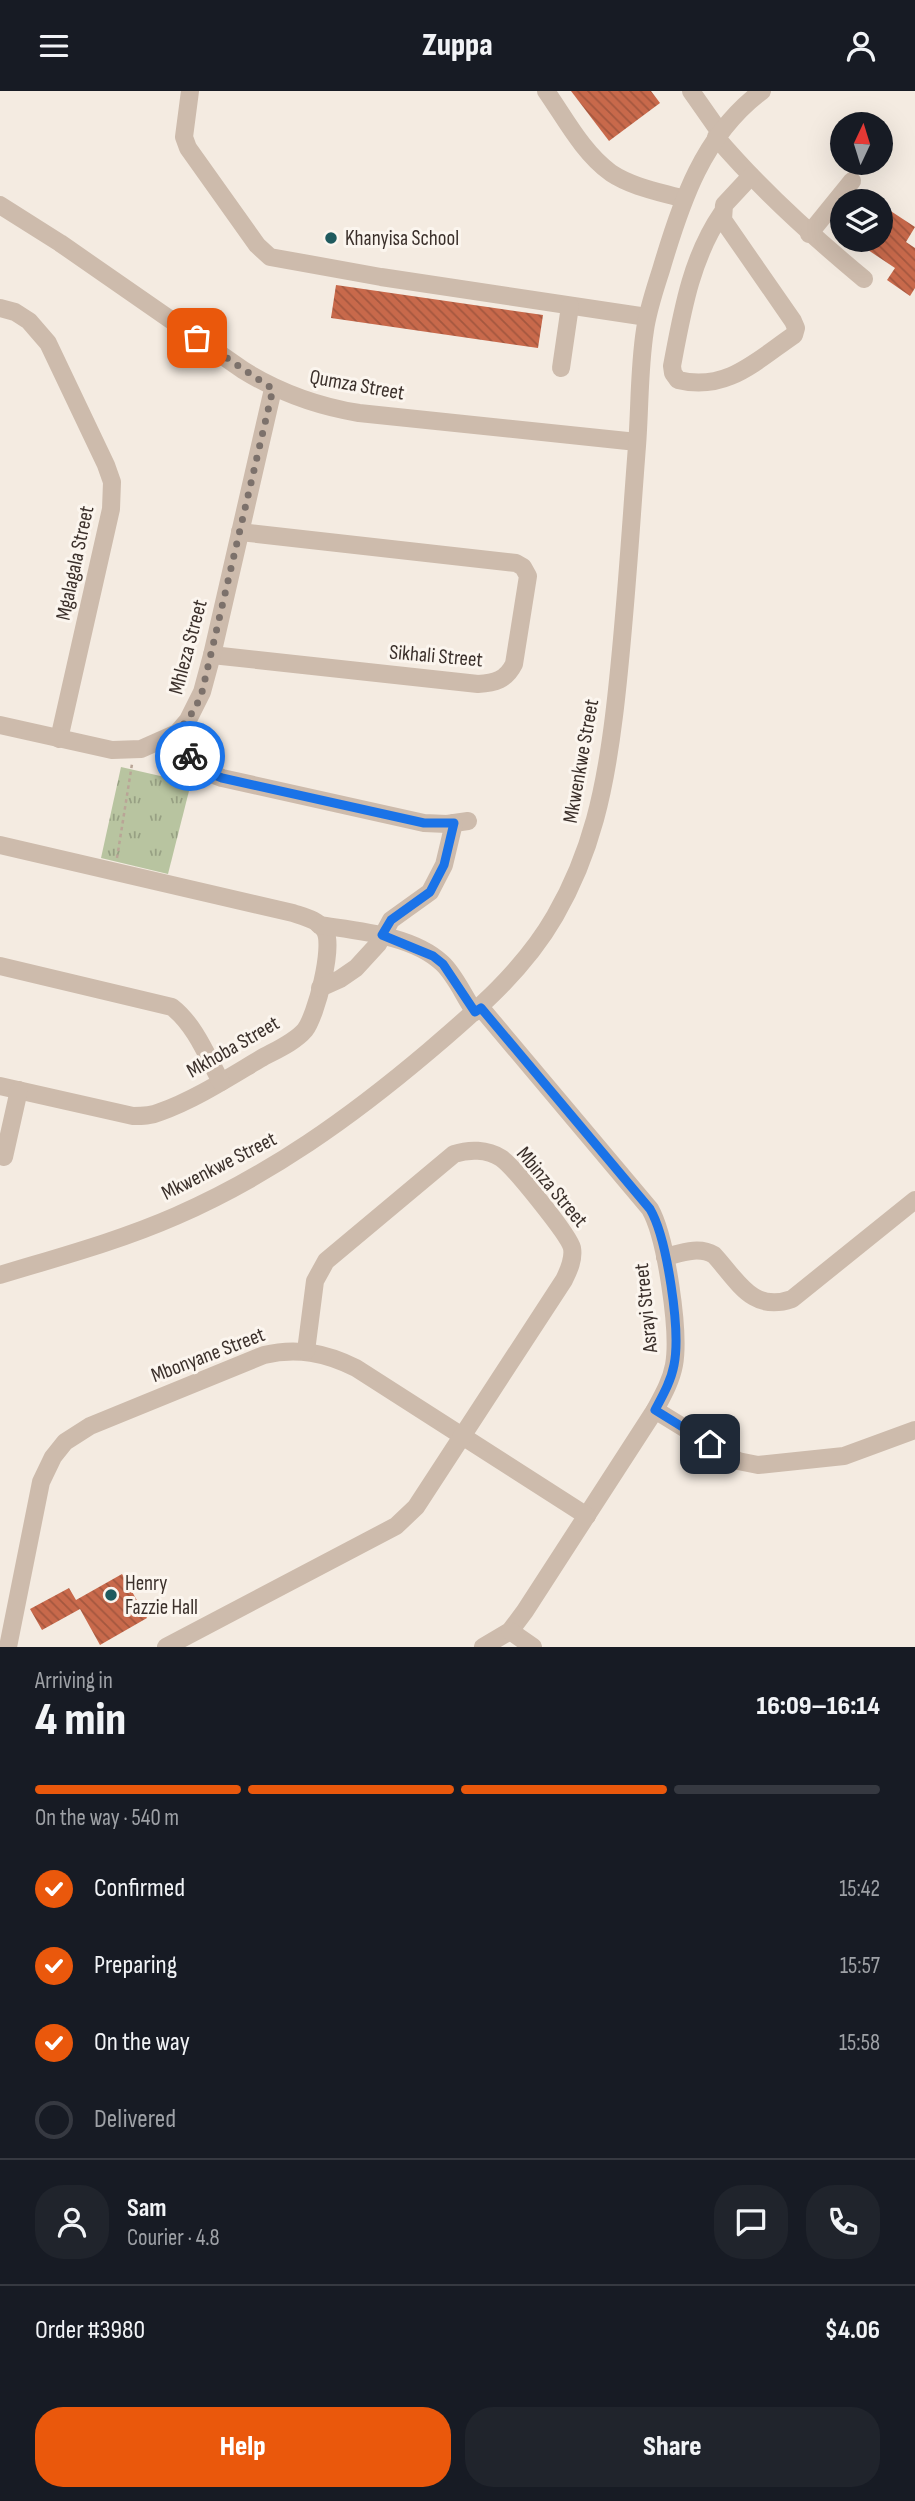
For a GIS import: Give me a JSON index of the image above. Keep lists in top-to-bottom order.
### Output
{
  "streets": {
    "street": [
      "Qumza Street",
      "Mgalagala Street",
      "Mhleza Street",
      "Sikhali Street",
      "Mkwenkwe Street",
      "Mkhoba Street",
      "Mbinza Street",
      "Asrayi Street",
      "Mbonyane Street"
    ]
  },
  "crossings": [
    ["Qumza Street", "Mhleza Street"],
    ["Qumza Street", "Mkwenkwe Street"],
    ["Mhleza Street", "Sikhali Street"],
    ["Mkwenkwe Street", "Asrayi Street"],
    ["Mkhoba Street", "Asrayi Street"],
    ["Mbinza Street", "Mbonyane Street"],
    ["Asrayi Street", "Mbonyane Street"]
  ],
  "places": ["Khanyisa School", "Henry Fazzie Hall"],
  "north": "top",
  "page": {
    "header": "Zuppa",
    "heading": ["4 min", "Arriving in", "16:09–16:14"],
    "panel": [
      "Sam",
      "Courier · 4.8",
      "Order #3980",
      "$4.06"
    ],
    "bar": "On the way · 540 m",
    "list": [
      ["Confirmed", "15:42"],
      ["Preparing", "15:57"],
      ["On the way", "15:58"],
      "Delivered"
    ],
    "buttons": ["Help", "Share"]
  }
}
